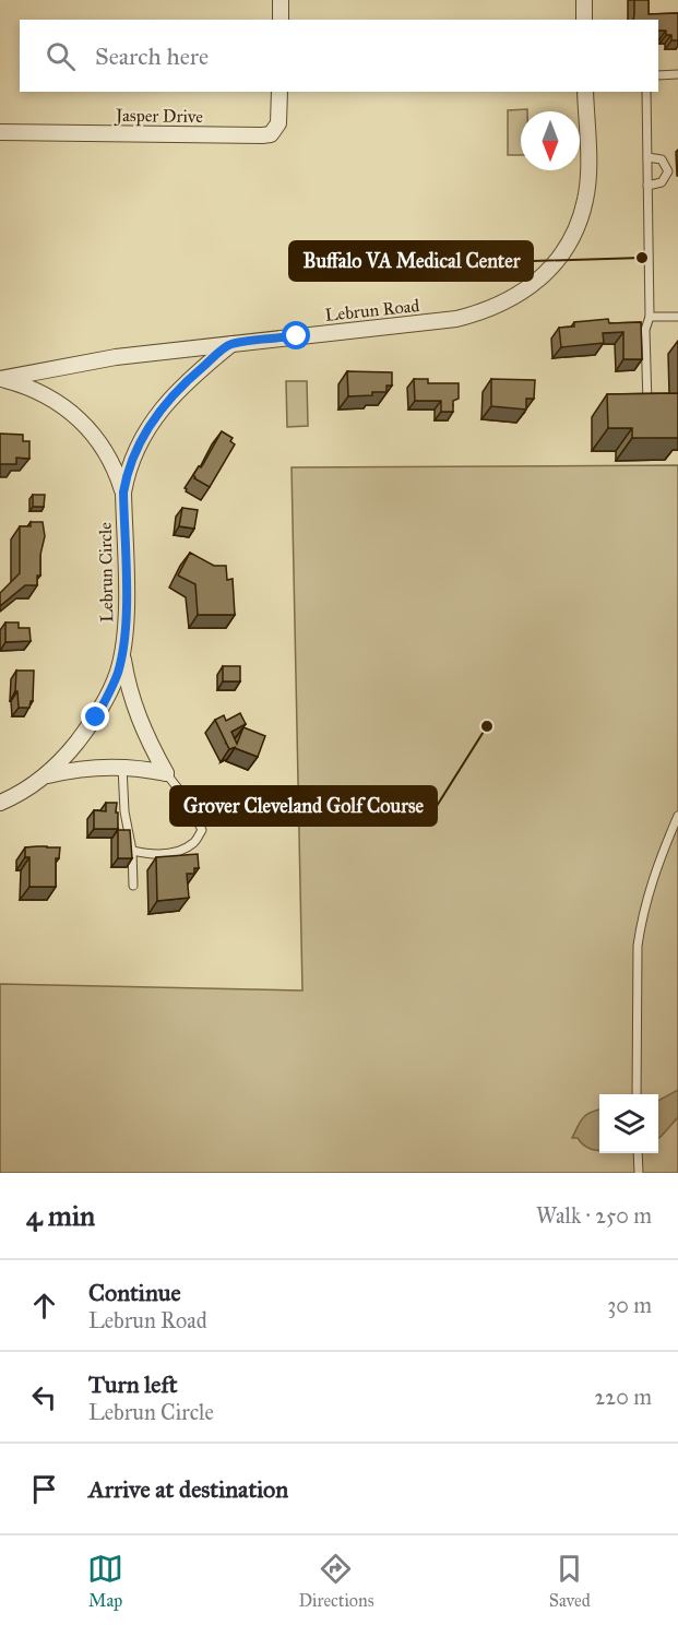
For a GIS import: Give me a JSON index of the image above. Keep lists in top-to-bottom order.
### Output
{
  "streets": {
    "street": ["Jasper Drive", "Lebrun Road", "Lebrun Circle"]
  },
  "crossings": [
    ["Lebrun Road", "Lebrun Circle"]
  ],
  "places": ["Buffalo VA Medical Center", "Grover Cleveland Golf Course"],
  "north": "bottom",
  "page": {
    "search": "Search here",
    "heading": ["4 min", "Walk · 250 m"],
    "list": [
      ["Continue", "Lebrun Road", "30 m"],
      ["Turn left", "Lebrun Circle", "220 m"],
      "Arrive at destination"
    ],
    "nav": ["Map", "Directions", "Saved"]
  }
}
